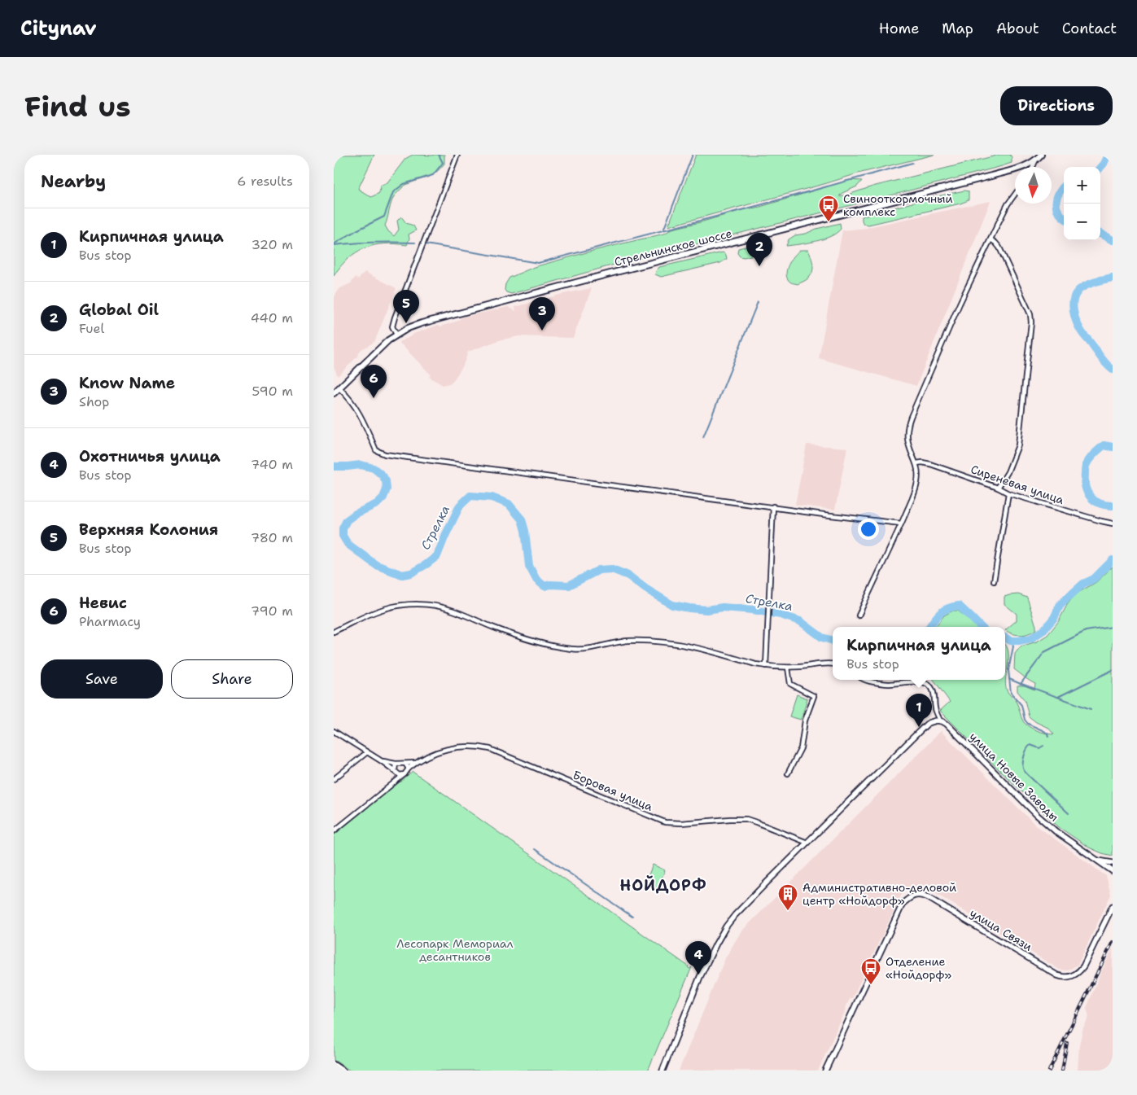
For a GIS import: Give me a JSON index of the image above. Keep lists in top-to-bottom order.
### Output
{
  "streets": {
    "main road": ["Стрельнинское шоссе"],
    "street": [
      "Сиреневая улица",
      "улица Новые Заводы",
      "Боровая улица",
      "улица Связи"
    ]
  },
  "districts": ["НОЙДОРФ"],
  "water": ["Стрелка"],
  "parks": ["Лесопарк Мемориал десантников"],
  "places": {
    "bus stop": ["Свинооткормочный комплекс", "Отделение «Нойдорф»"],
    "building": ["Административно-деловой центр «Нойдорф»"]
  },
  "north": "bottom",
  "page": {
    "header": "Citynav",
    "nav": [
      "Home",
      "Map",
      "About",
      "Contact"
    ],
    "buttons": [
      "Directions",
      ["Save", "Share"]
    ],
    "title": "Find us",
    "heading": ["Nearby", "6 results"],
    "map_buttons": ["+", "−"],
    "list": [
      {
        "mark": "1",
        "name": "Кирпичная улица",
        "note": "Bus stop",
        "value": "320 m"
      },
      {
        "mark": "2",
        "name": "Global Oil",
        "note": "Fuel",
        "value": "440 m"
      },
      {
        "mark": "3",
        "name": "Know Name",
        "note": "Shop",
        "value": "590 m"
      },
      {
        "mark": "4",
        "name": "Охотничья улица",
        "note": "Bus stop",
        "value": "740 m"
      },
      {
        "mark": "5",
        "name": "Верхняя Колония",
        "note": "Bus stop",
        "value": "780 m"
      },
      {
        "mark": "6",
        "name": "Невис",
        "note": "Pharmacy",
        "value": "790 m"
      }
    ],
    "pins": [
      "2",
      "5",
      "3",
      "6",
      "1",
      "4"
    ],
    "popup": ["Кирпичная улица", "Bus stop"]
  }
}
